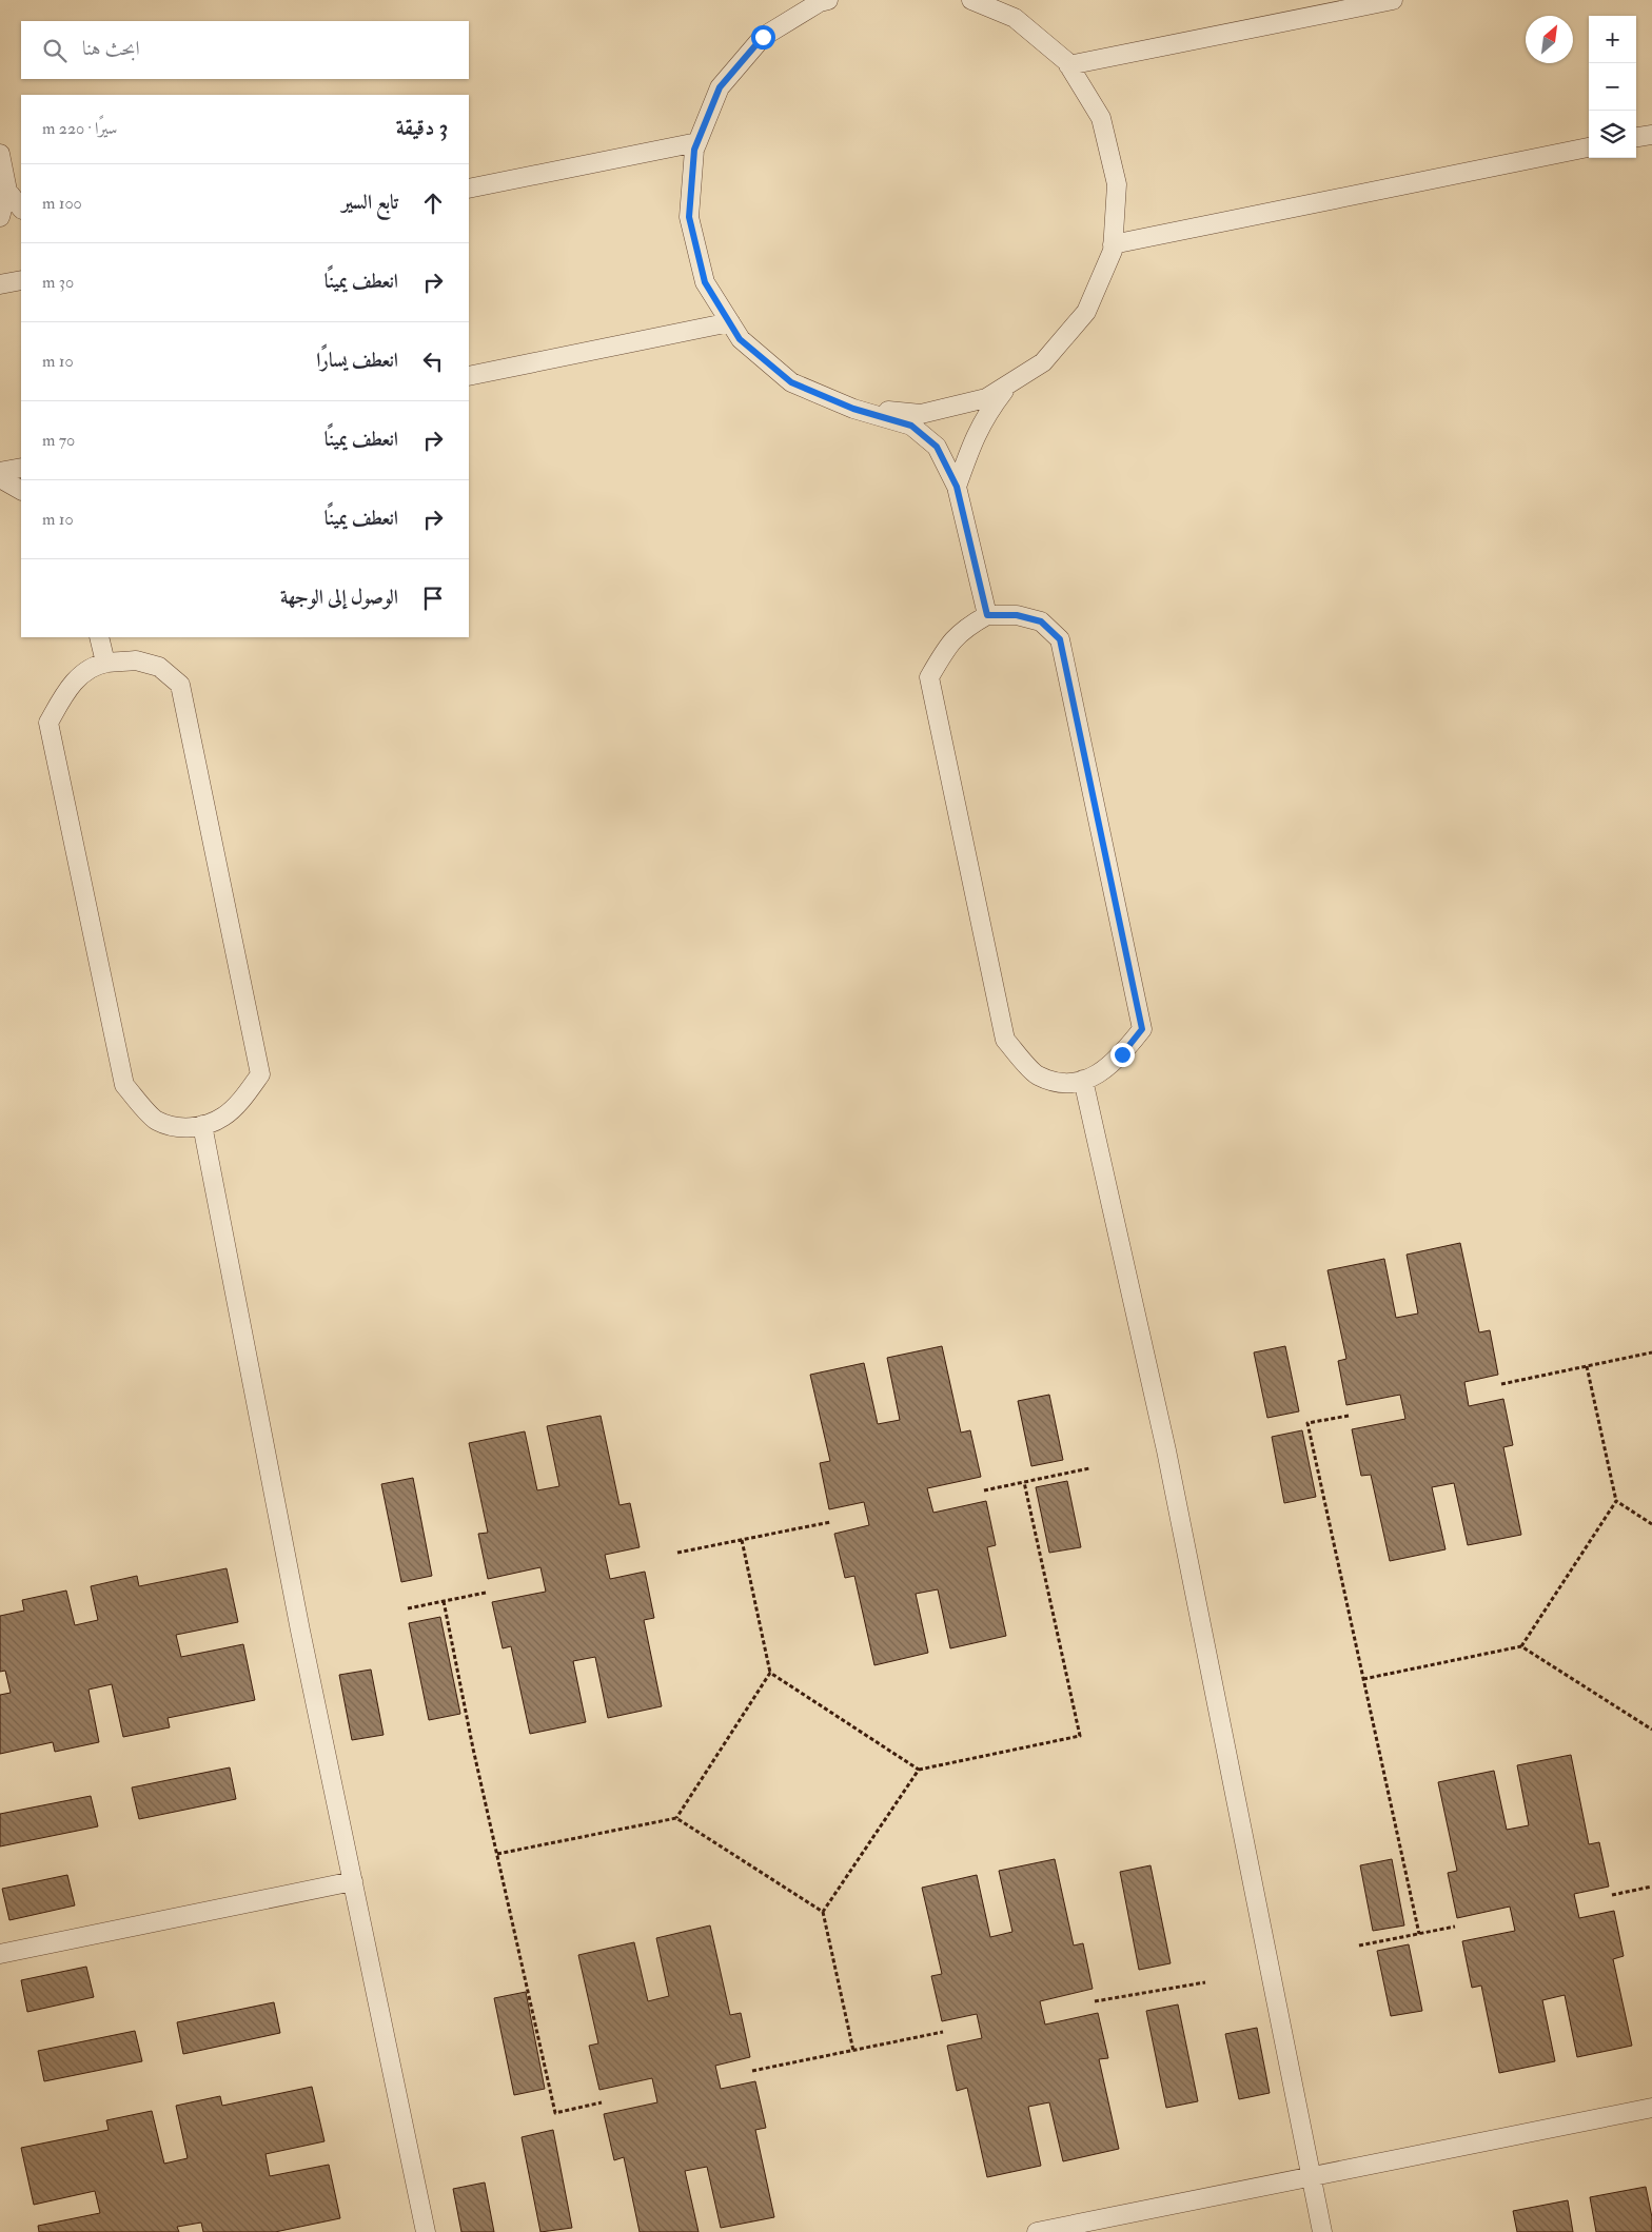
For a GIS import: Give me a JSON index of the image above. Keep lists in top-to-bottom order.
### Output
{
  "north": "top right",
  "page": {
    "map_buttons": ["+", "−"],
    "search": "ابحث هنا",
    "heading": ["3 دقيقة", "سيرًا · 220 m"],
    "list": [
      ["تابع السير", "100 m"],
      ["انعطف يمينًا", "30 m"],
      ["انعطف يسارًا", "10 m"],
      ["انعطف يمينًا", "70 m"],
      ["انعطف يمينًا", "10 m"],
      "الوصول إلى الوجهة"
    ]
  }
}
